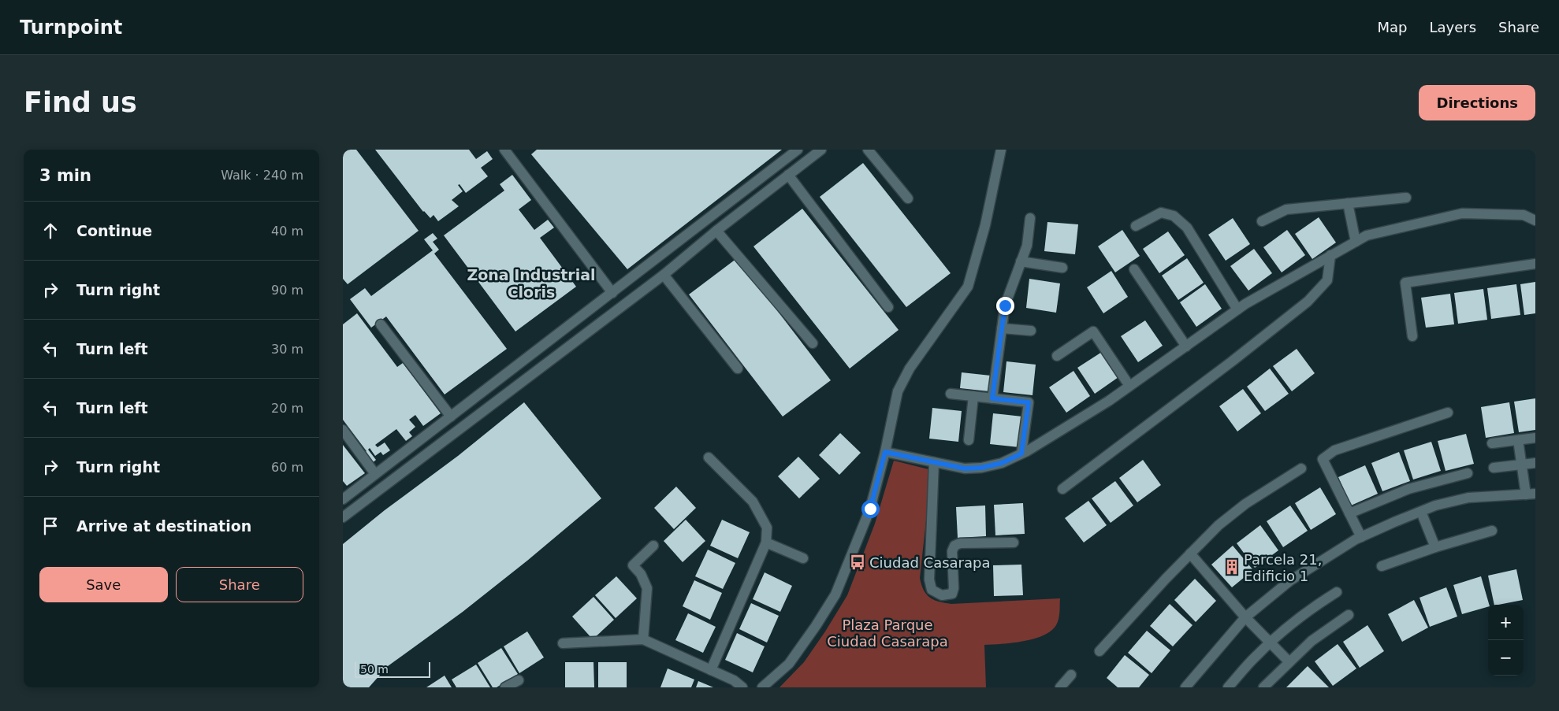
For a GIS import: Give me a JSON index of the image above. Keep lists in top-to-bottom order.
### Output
{
  "districts": ["Zona Industrial Cloris"],
  "parks": ["Plaza Parque Ciudad Casarapa"],
  "places": {
    "bus stop": ["Ciudad Casarapa"],
    "building": ["Parcela 21, Edificio 1"]
  },
  "scale_bar": "50 m",
  "page": {
    "header": "Turnpoint",
    "nav": ["Map", "Layers", "Share"],
    "buttons": [
      "Directions",
      ["Save", "Share"]
    ],
    "title": "Find us",
    "heading": ["3 min", "Walk · 240 m"],
    "list": [
      ["Continue", "40 m"],
      ["Turn right", "90 m"],
      ["Turn left", "30 m"],
      ["Turn left", "20 m"],
      ["Turn right", "60 m"],
      "Arrive at destination"
    ],
    "map_buttons": ["+", "−"],
    "scale": "50 m"
  }
}
